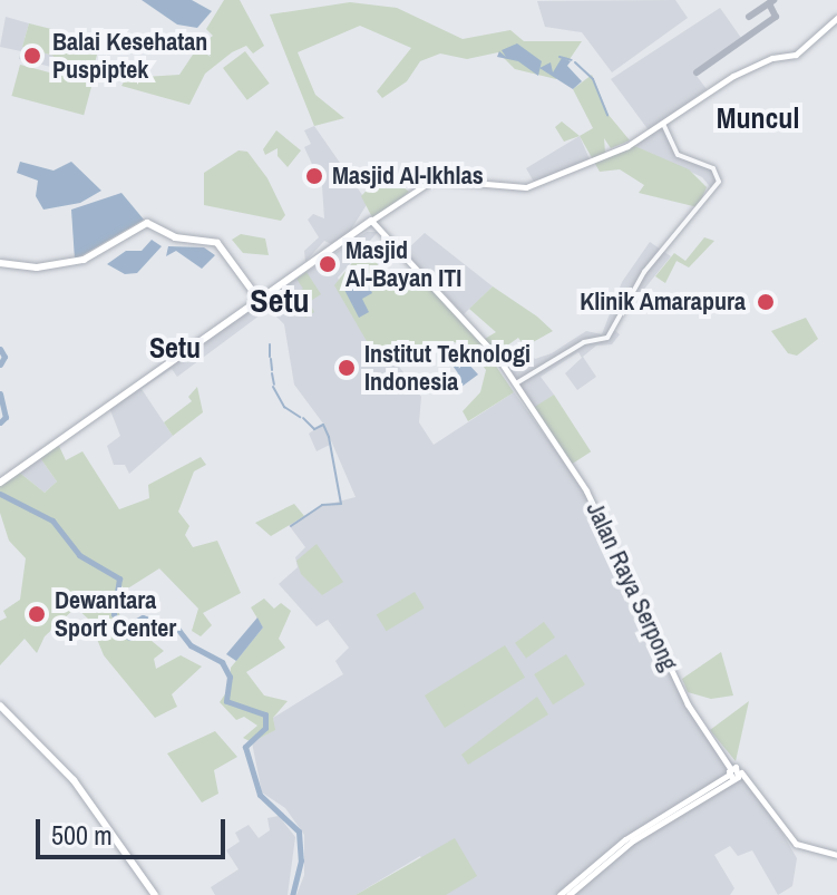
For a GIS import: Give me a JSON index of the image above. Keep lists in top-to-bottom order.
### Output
{
  "streets": {
    "main road": ["Jalan Raya Serpong"]
  },
  "districts": ["Muncul", "Setu", "Setu"],
  "places": [
    "Balai Kesehatan Puspiptek",
    "Masjid Al-Ikhlas",
    "Masjid Al-Bayan ITI",
    "Klinik Amarapura",
    "Institut Teknologi Indonesia",
    "Dewantara Sport Center"
  ],
  "scale_bar": "500 m"
}
